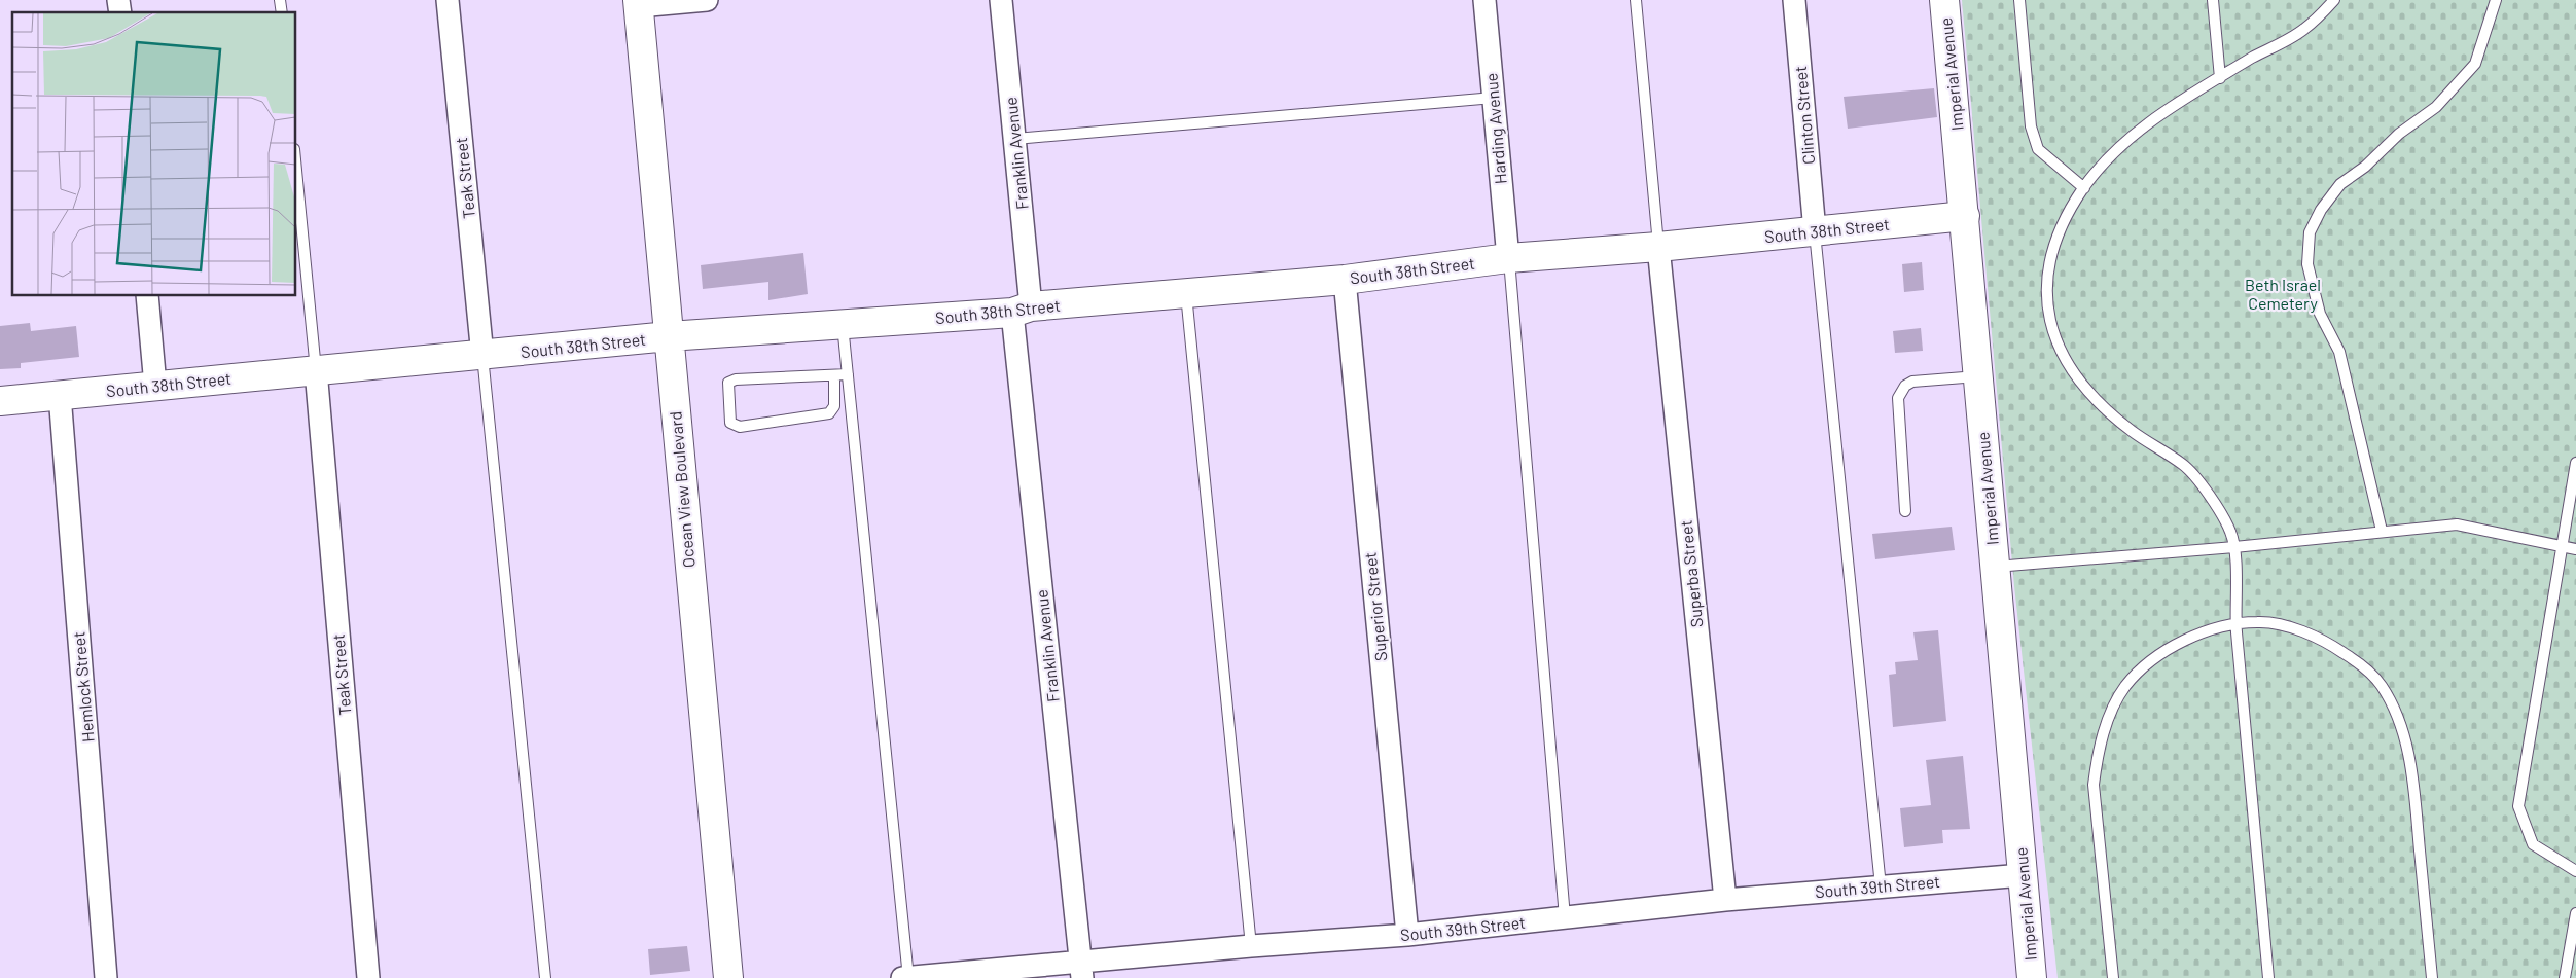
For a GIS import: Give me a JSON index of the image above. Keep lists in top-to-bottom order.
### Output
{
  "streets": {
    "street": [
      "Imperial Avenue",
      "Clinton Street",
      "Harding Avenue",
      "Franklin Avenue",
      "Teak Street",
      "South 38th Street",
      "Ocean View Boulevard",
      "Superba Street",
      "Superior Street",
      "Hemlock Street",
      "South 39th Street"
    ]
  },
  "crossings": [
    ["Imperial Avenue", "South 38th Street"],
    ["Imperial Avenue", "South 39th Street"],
    ["Clinton Street", "South 38th Street"],
    ["Harding Avenue", "South 38th Street"],
    ["Franklin Avenue", "South 38th Street"],
    ["Franklin Avenue", "South 39th Street"],
    ["Teak Street", "South 38th Street"],
    ["South 38th Street", "Ocean View Boulevard"],
    ["South 38th Street", "Superba Street"],
    ["South 38th Street", "Superior Street"],
    ["South 38th Street", "Hemlock Street"],
    ["Superba Street", "South 39th Street"],
    ["Superior Street", "South 39th Street"]
  ],
  "parks": ["Beth Israel Cemetery"]
}
